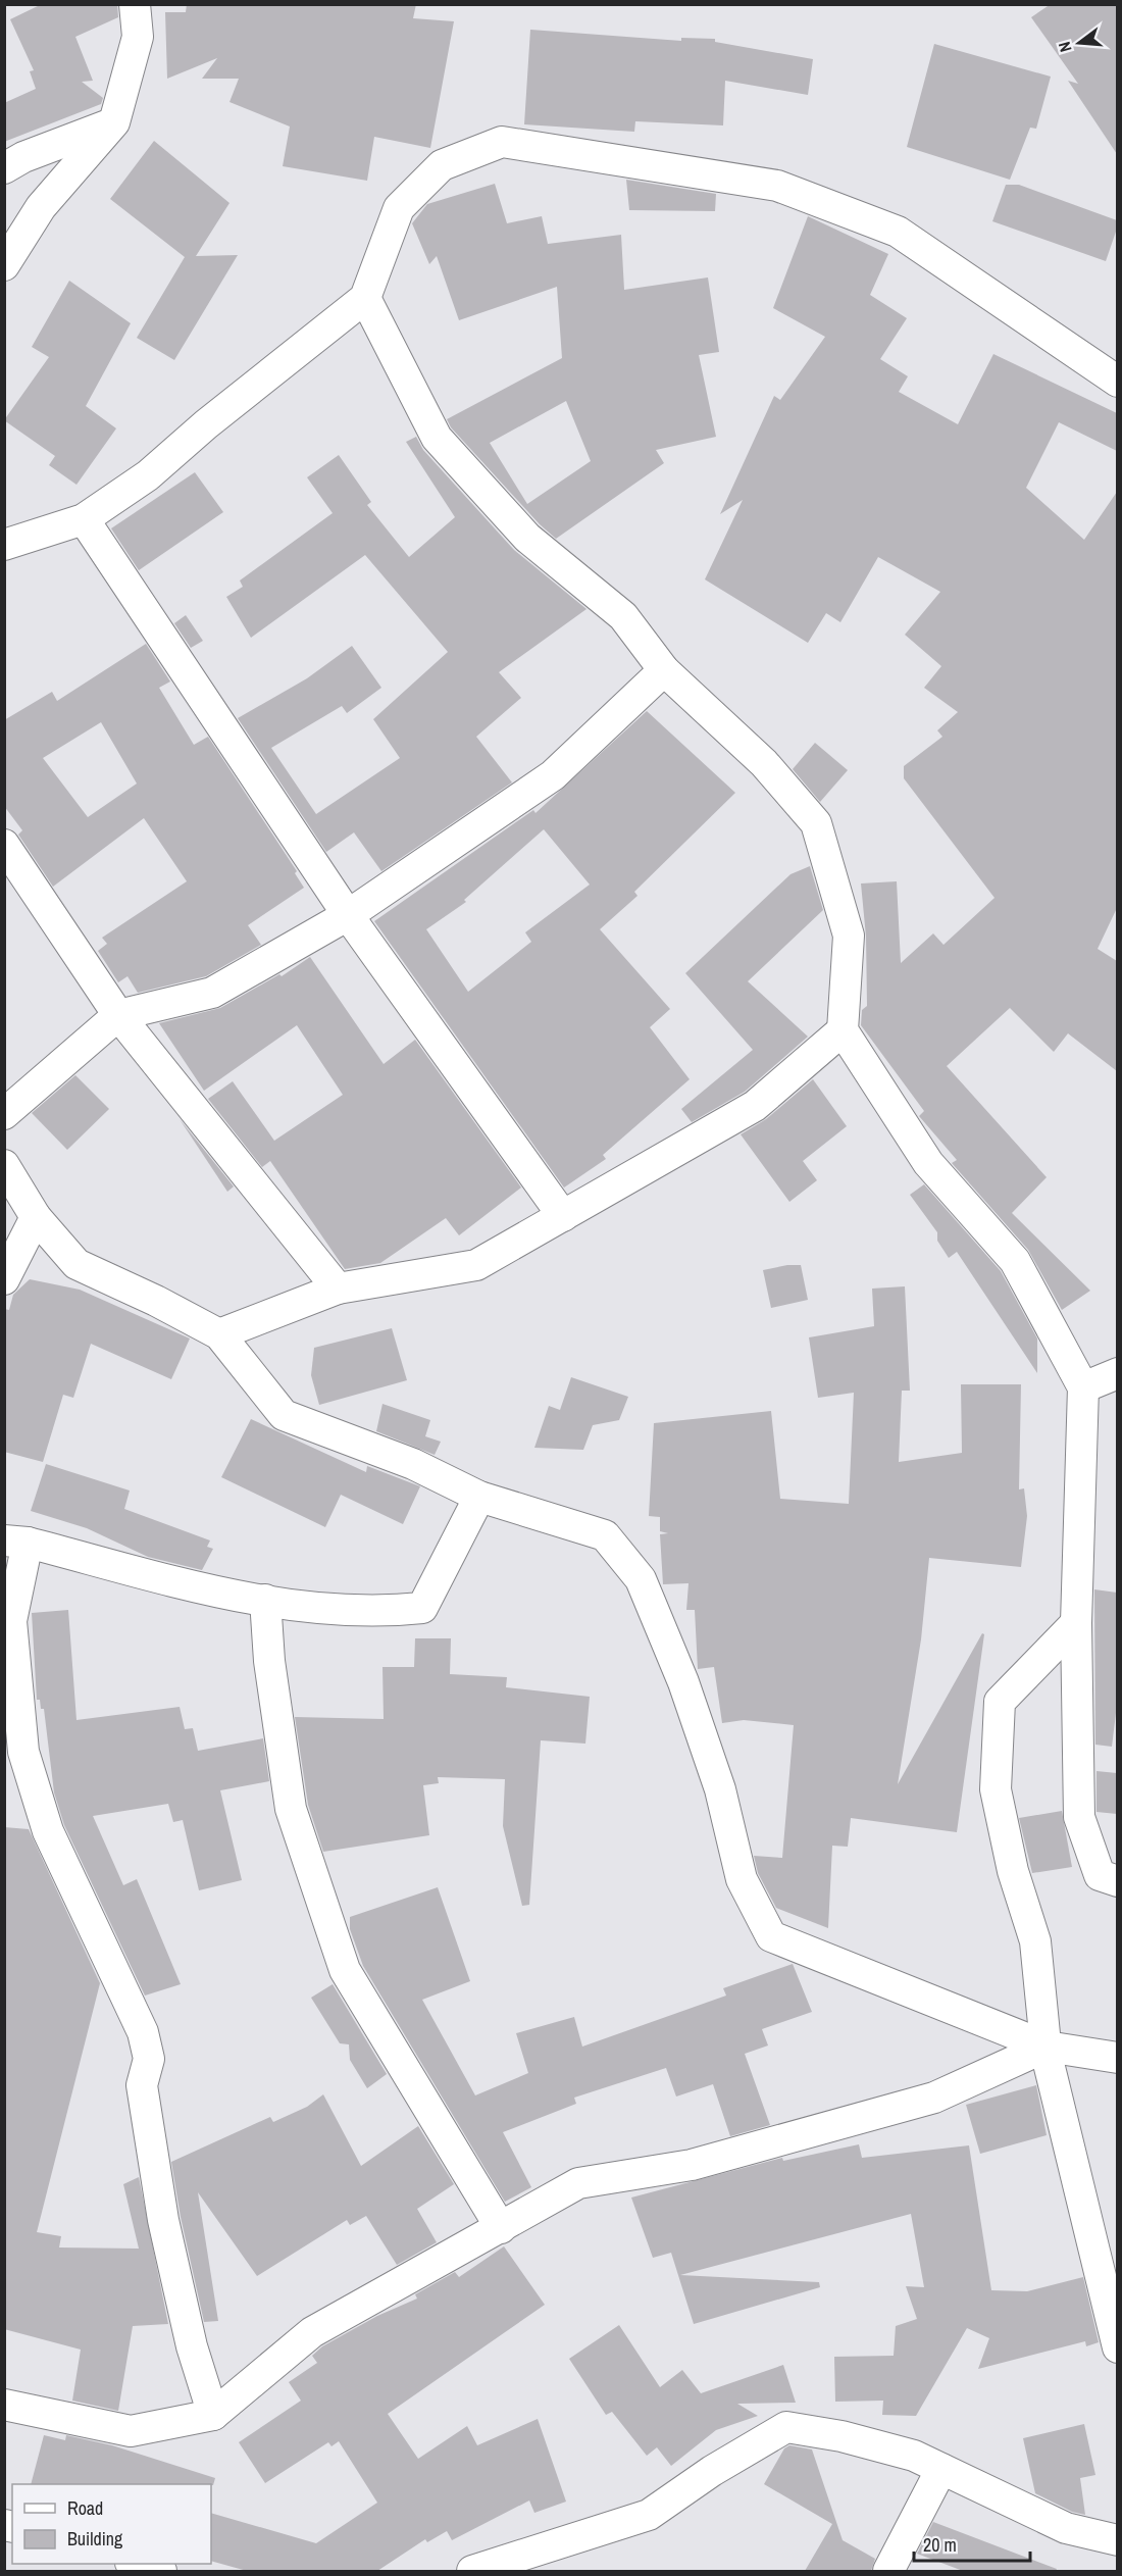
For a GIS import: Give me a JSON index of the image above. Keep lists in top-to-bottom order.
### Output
{
  "legend": ["Road", "Building"],
  "scale_bar": "20 m",
  "north": "left"
}
